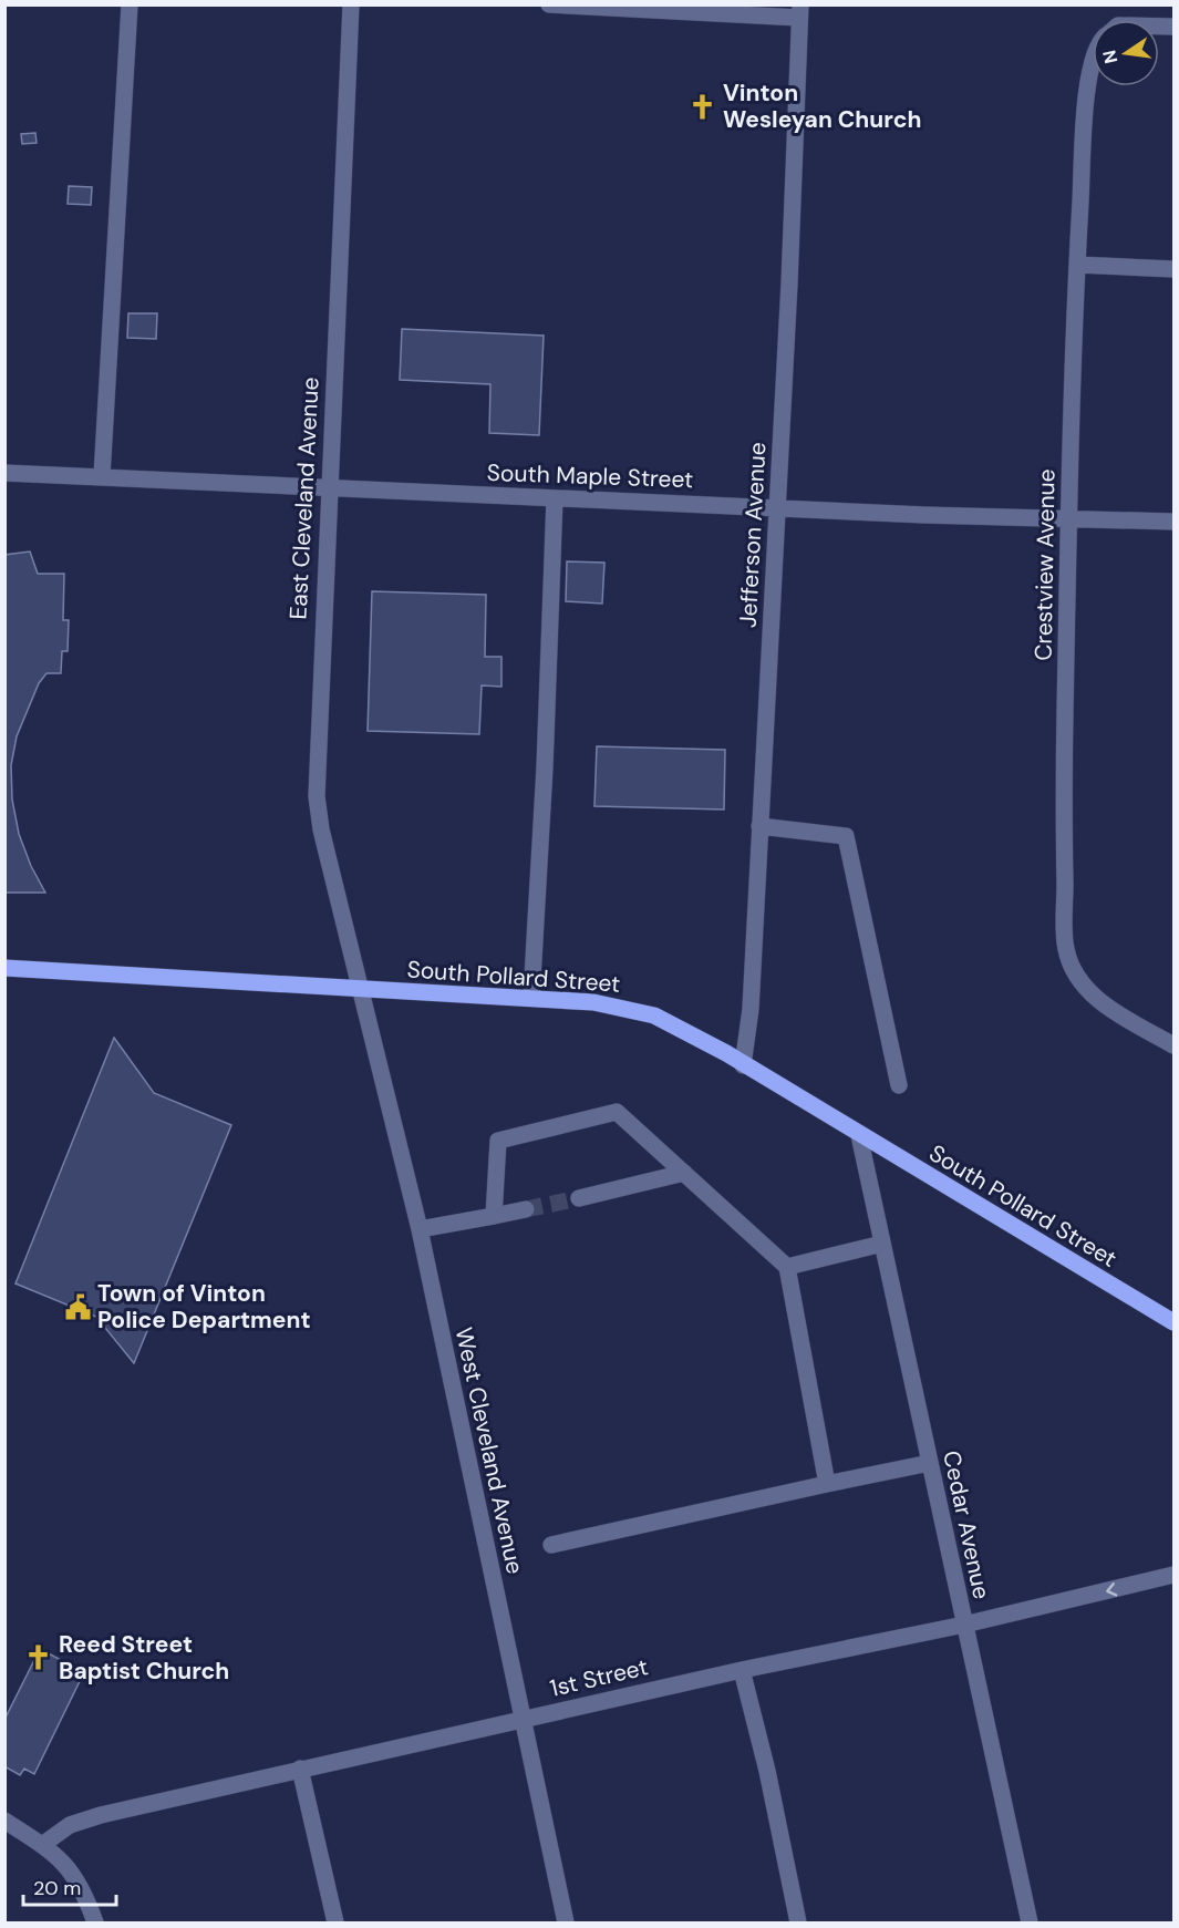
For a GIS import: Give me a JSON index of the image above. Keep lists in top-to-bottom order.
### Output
{
  "streets": {
    "main road": ["South Pollard Street"],
    "street": [
      "South Maple Street",
      "East Cleveland Avenue",
      "Jefferson Avenue",
      "Crestview Avenue",
      "West Cleveland Avenue",
      "Cedar Avenue",
      "1st Street"
    ]
  },
  "crossings": [
    ["South Maple Street", "East Cleveland Avenue"],
    ["South Maple Street", "Jefferson Avenue"],
    ["South Maple Street", "Crestview Avenue"],
    ["East Cleveland Avenue", "South Pollard Street"],
    ["East Cleveland Avenue", "West Cleveland Avenue"],
    ["Jefferson Avenue", "South Pollard Street"],
    ["South Pollard Street", "West Cleveland Avenue"],
    ["South Pollard Street", "Cedar Avenue"],
    ["West Cleveland Avenue", "1st Street"],
    ["Cedar Avenue", "1st Street"]
  ],
  "places": {
    "church": ["Vinton Wesleyan Church", "Reed Street Baptist Church"],
    "public building": ["Town of Vinton Police Department"]
  },
  "scale_bar": "20 m",
  "north": "left"
}
